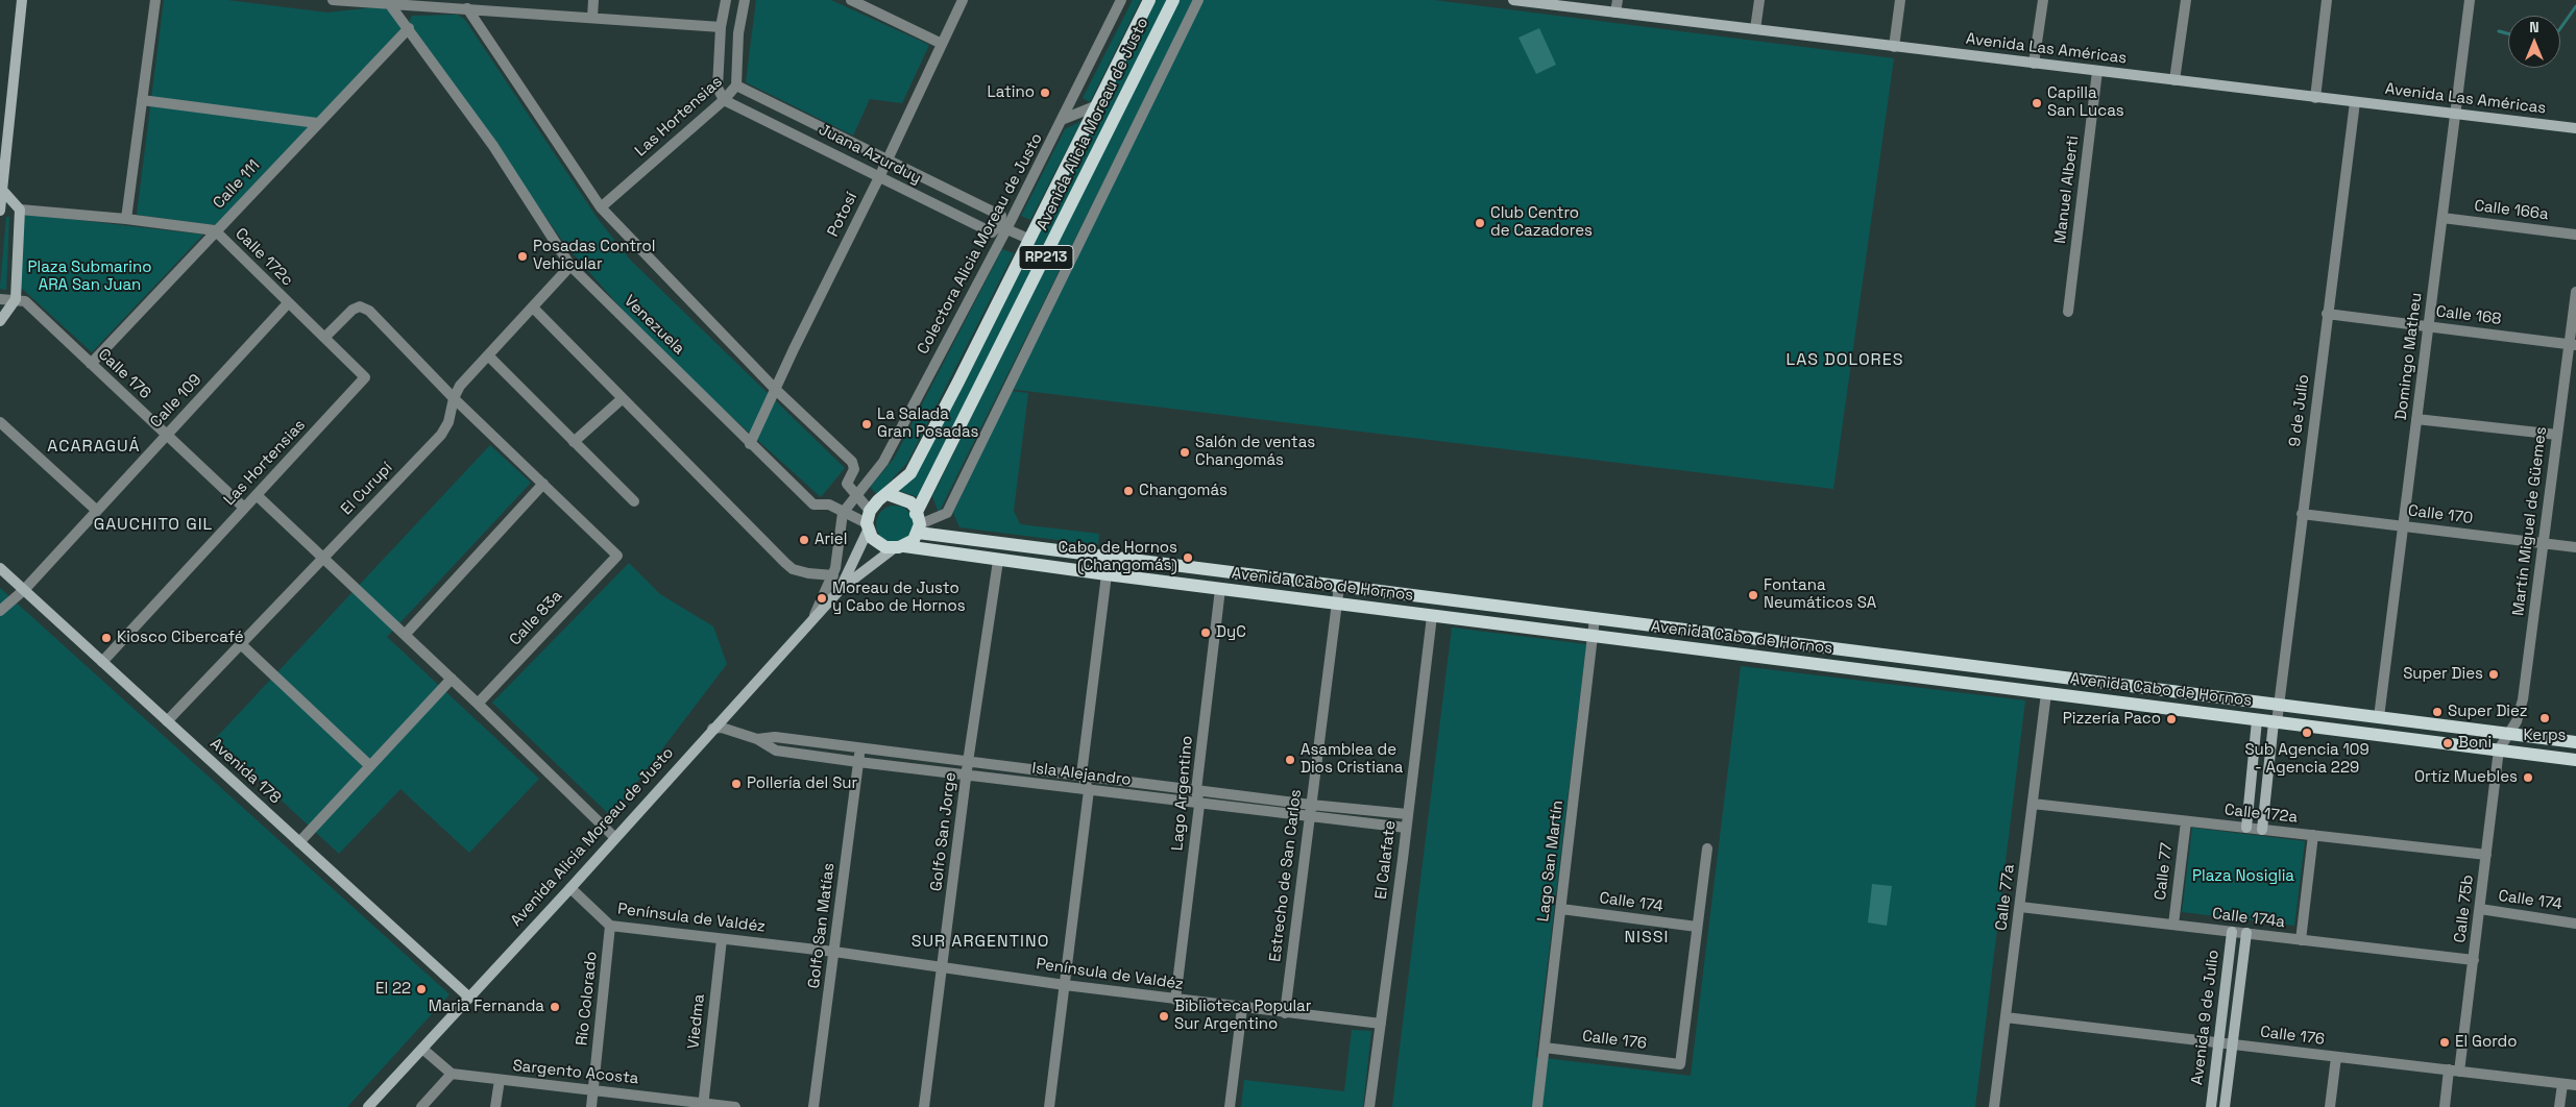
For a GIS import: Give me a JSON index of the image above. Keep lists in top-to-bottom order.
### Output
{
  "streets": {
    "main road": [
      "Avenida Las Américas",
      "Avenida Alicia Moreau de Justo",
      "RP213",
      "Avenida Cabo de Hornos",
      "Avenida 178",
      "Avenida 9 de Julio"
    ],
    "street": [
      "Las Hortensias",
      "Juana Azurduy",
      "Calle 111",
      "Manuel Alberti",
      "Calle 166a",
      "Potosí",
      "Colectora Alicia Moreau de Justo",
      "Calle 172c",
      "Calle 168",
      "Venezuela",
      "Domingo Matheu",
      "Calle 176",
      "Calle 109",
      "9 de Julio",
      "El Curupí",
      "Calle 170",
      "Martín Miguel de Güemes",
      "Calle 83a",
      "Isla Alejandro",
      "Lago Argentino",
      "Calle 172a",
      "Golfo San Jorge",
      "El Calafate",
      "Lago San Martín",
      "Calle 77",
      "Estrecho de San Carlos",
      "Calle 77a",
      "Calle 174",
      "Calle 75b",
      "Península de Valdéz",
      "Calle 174a",
      "Golfo San Matías",
      "Río Colorado",
      "Viedma",
      "Sargento Acosta"
    ]
  },
  "crossings": [
    ["Avenida Las Américas", "Manuel Alberti"],
    ["Avenida Las Américas", "Domingo Matheu"],
    ["Avenida Las Américas", "9 de Julio"],
    ["Las Hortensias", "Juana Azurduy"],
    ["Las Hortensias", "Calle 172c"],
    ["Las Hortensias", "Calle 176"],
    ["Las Hortensias", "Avenida 178"],
    ["Avenida Alicia Moreau de Justo", "Juana Azurduy"],
    ["Avenida Alicia Moreau de Justo", "Venezuela"],
    ["Avenida Alicia Moreau de Justo", "Avenida Cabo de Hornos"],
    ["Avenida Alicia Moreau de Justo", "Avenida 178"],
    ["Avenida Alicia Moreau de Justo", "Isla Alejandro"],
    ["Avenida Alicia Moreau de Justo", "Península de Valdéz"],
    ["Juana Azurduy", "Potosí"],
    ["Juana Azurduy", "Colectora Alicia Moreau de Justo"],
    ["Calle 111", "Calle 172c"],
    ["Calle 111", "Venezuela"],
    ["Calle 111", "Calle 176"],
    ["Calle 166a", "Domingo Matheu"],
    ["Potosí", "Venezuela"],
    ["Colectora Alicia Moreau de Justo", "Venezuela"],
    ["Calle 172c", "Calle 109"],
    ["Calle 168", "Domingo Matheu"],
    ["Calle 168", "9 de Julio"],
    ["Calle 168", "Martín Miguel de Güemes"],
    ["Venezuela", "El Curupí"],
    ["Venezuela", "Avenida Cabo de Hornos"],
    ["Domingo Matheu", "Calle 170"],
    ["Domingo Matheu", "Avenida Cabo de Hornos"],
    ["Calle 176", "Calle 109"],
    ["Calle 176", "Lago San Martín"],
    ["Calle 176", "Calle 77a"],
    ["Calle 176", "Calle 174"],
    ["Calle 176", "Calle 75b"],
    ["Calle 176", "Avenida 9 de Julio"],
    ["Calle 109", "Avenida 178"],
    ["9 de Julio", "Calle 170"],
    ["9 de Julio", "Avenida Cabo de Hornos"],
    ["El Curupí", "Avenida 178"],
    ["Calle 170", "Martín Miguel de Güemes"],
    ["Martín Miguel de Güemes", "Avenida Cabo de Hornos"],
    ["Martín Miguel de Güemes", "Calle 75b"],
    ["Avenida Cabo de Hornos", "Lago Argentino"],
    ["Avenida Cabo de Hornos", "Golfo San Jorge"],
    ["Avenida Cabo de Hornos", "El Calafate"],
    ["Avenida Cabo de Hornos", "Lago San Martín"],
    ["Avenida Cabo de Hornos", "Estrecho de San Carlos"],
    ["Avenida Cabo de Hornos", "Calle 77a"],
    ["Avenida Cabo de Hornos", "Calle 75b"],
    ["Isla Alejandro", "Lago Argentino"],
    ["Isla Alejandro", "Golfo San Jorge"],
    ["Isla Alejandro", "El Calafate"],
    ["Isla Alejandro", "Estrecho de San Carlos"],
    ["Isla Alejandro", "Golfo San Matías"],
    ["Lago Argentino", "Península de Valdéz"],
    ["Calle 172a", "Calle 77"],
    ["Calle 172a", "Calle 77a"],
    ["Calle 172a", "Calle 75b"],
    ["Golfo San Jorge", "Península de Valdéz"],
    ["El Calafate", "Península de Valdéz"],
    ["Lago San Martín", "Calle 174"],
    ["Calle 77", "Calle 174a"],
    ["Estrecho de San Carlos", "Península de Valdéz"],
    ["Calle 77a", "Calle 174a"],
    ["Calle 174", "Calle 75b"],
    ["Calle 75b", "Calle 174a"],
    ["Península de Valdéz", "Golfo San Matías"],
    ["Península de Valdéz", "Río Colorado"],
    ["Península de Valdéz", "Viedma"],
    ["Calle 174a", "Avenida 9 de Julio"],
    ["Río Colorado", "Sargento Acosta"],
    ["Viedma", "Sargento Acosta"]
  ],
  "districts": [
    "LAS DOLORES",
    "ACARAGUÁ",
    "GAUCHITO GIL",
    "NISSI",
    "SUR ARGENTINO"
  ],
  "parks": ["Plaza Submarino ARA San Juan", "Plaza Nosiglia"],
  "places": [
    "Latino",
    "Capilla San Lucas",
    "Club Centro de Cazadores",
    "Posadas Control Vehicular",
    "La Salada Gran Posadas",
    "Salón de ventas Changomás",
    "Changomás",
    "Ariel",
    "Cabo de Hornos (Changomás)",
    "Fontana Neumáticos SA",
    "Moreau de Justo y Cabo de Hornos",
    "DyC",
    "Kiosco Cibercafé",
    "Super Dies",
    "Super Diez",
    "Kerps",
    "Pizzería Paco",
    "Sub Agencia 109 - Agencia 229",
    "Boni",
    "Asamblea de Dios Cristiana",
    "Ortíz Muebles",
    "Pollería del Sur",
    "El 22",
    "Maria Fernanda",
    "Biblioteca Popular Sur Argentino",
    "El Gordo"
  ],
  "north": "top"
}
